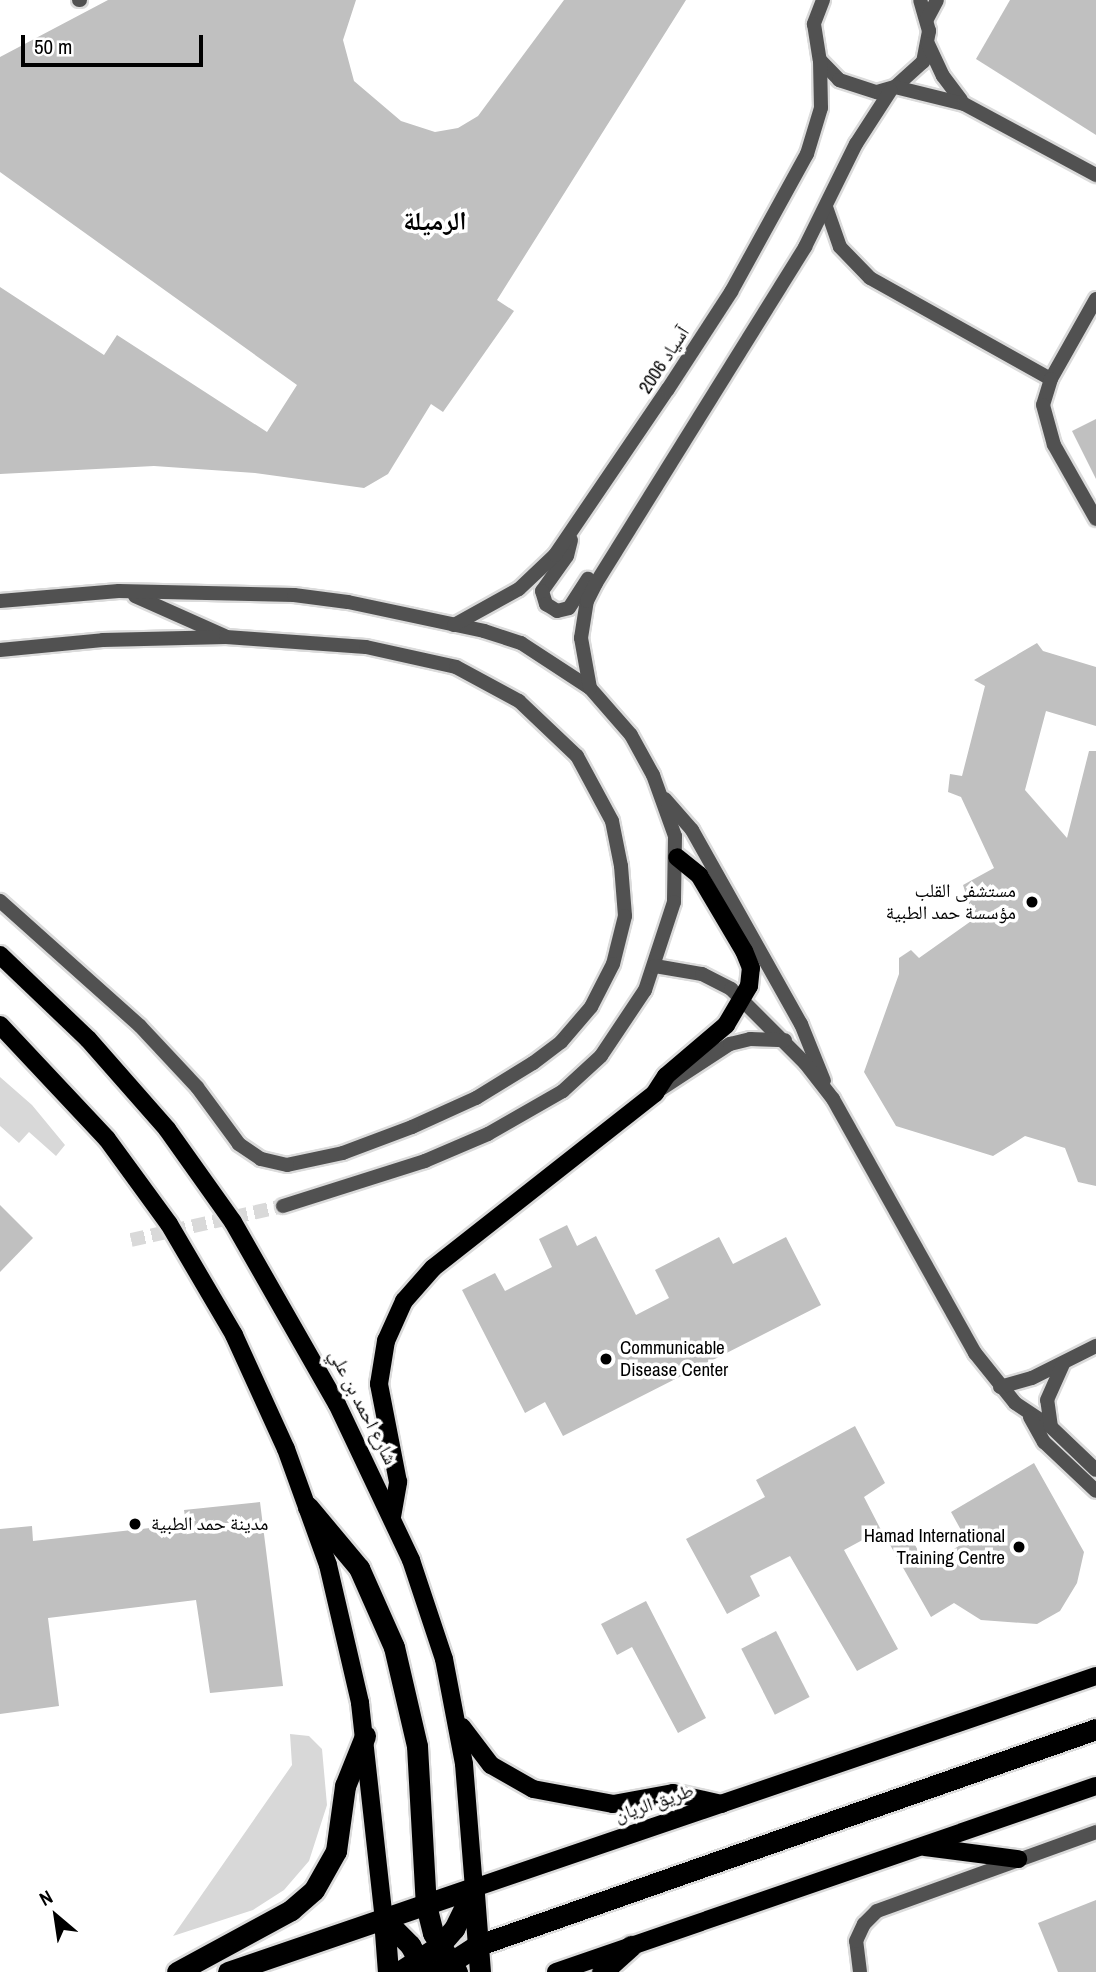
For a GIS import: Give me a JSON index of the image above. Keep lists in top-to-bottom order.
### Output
{
  "streets": {
    "highway": ["شارع احمد بن علي", "طريق الريان"],
    "street": ["آسياد 2006"]
  },
  "crossings": [
    ["شارع احمد بن علي", "طريق الريان"]
  ],
  "districts": ["الرميلة"],
  "places": [
    "مستشفى القلب مؤسسة حمد الطبية",
    "Communicable Disease Center",
    "مدينة حمد الطبية",
    "Hamad International Training Centre"
  ],
  "scale_bar": "50 m",
  "north": "top left"
}
